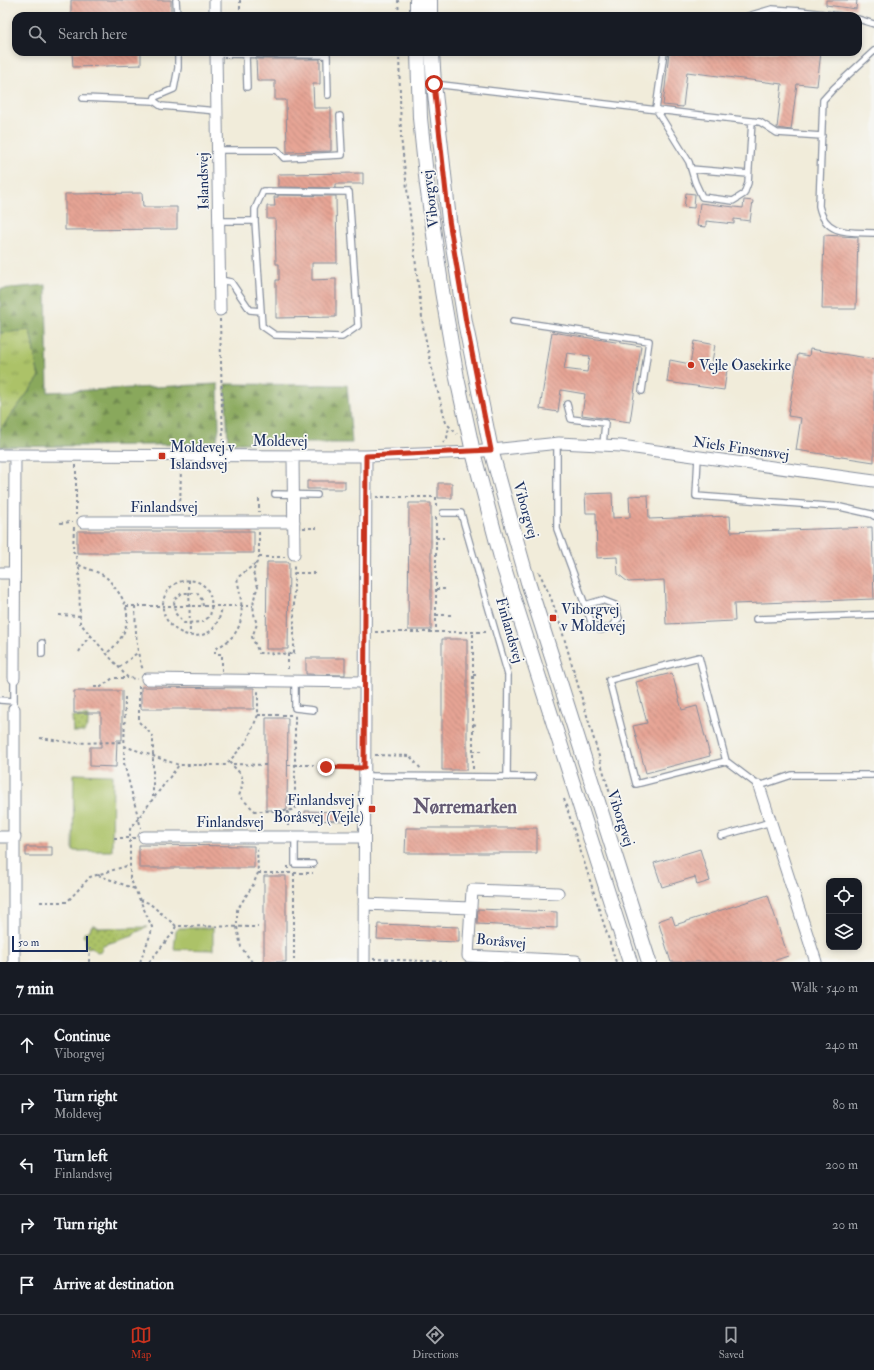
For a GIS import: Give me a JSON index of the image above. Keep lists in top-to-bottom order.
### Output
{
  "streets": {
    "street": [
      "Islandsvej",
      "Viborgvej",
      "Moldevej",
      "Niels Finsensvej",
      "Finlandsvej",
      "Boråsvej"
    ]
  },
  "crossings": [
    ["Viborgvej", "Moldevej"],
    ["Viborgvej", "Niels Finsensvej"],
    ["Moldevej", "Niels Finsensvej"]
  ],
  "districts": ["Nørremarken"],
  "places": {
    "other": ["Vejle Oasekirke"],
    "transit": ["Moldevej v Islandsvej", "Viborgvej v Moldevej", "Finlandsvej v Boråsvej (Vejle)"]
  },
  "scale_bar": "50 m",
  "page": {
    "search": "Search here",
    "scale": "50 m",
    "heading": ["7 min", "Walk · 540 m"],
    "list": [
      ["Continue", "Viborgvej", "240 m"],
      ["Turn right", "Moldevej", "80 m"],
      ["Turn left", "Finlandsvej", "200 m"],
      ["Turn right", "20 m"],
      "Arrive at destination"
    ],
    "nav": ["Map", "Directions", "Saved"]
  }
}
